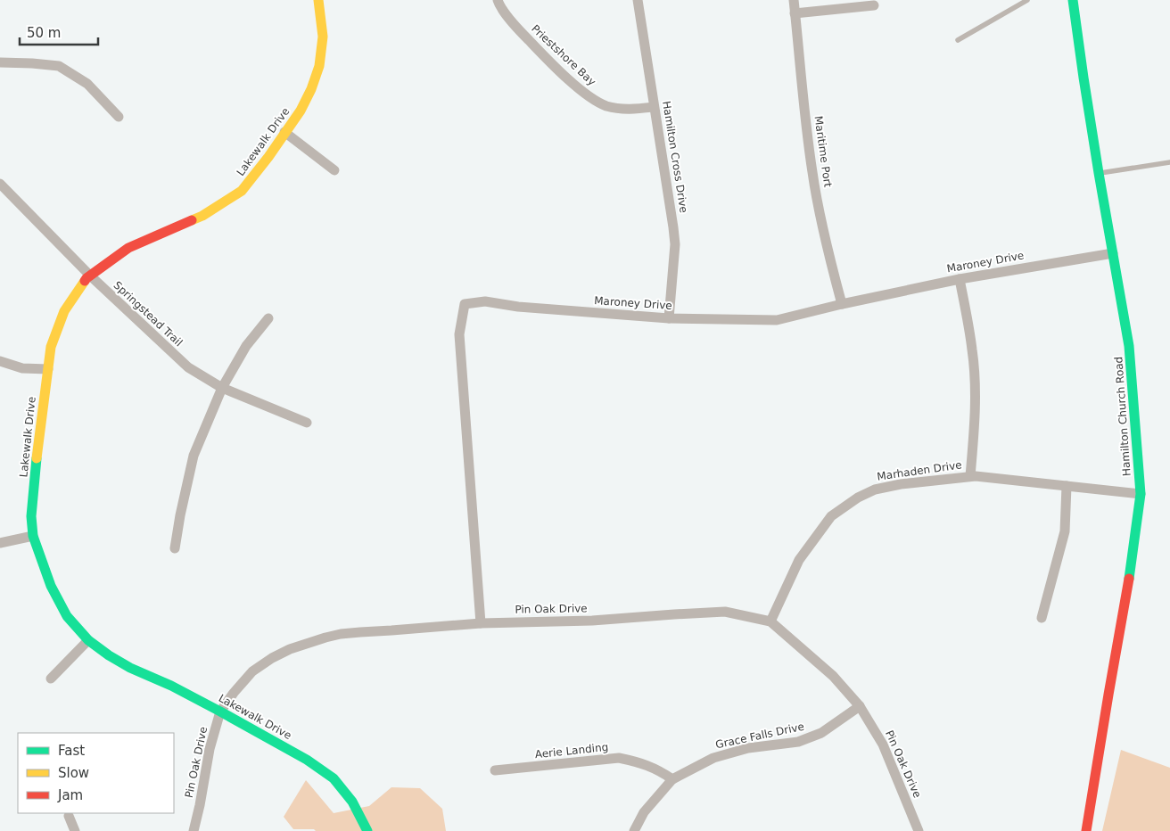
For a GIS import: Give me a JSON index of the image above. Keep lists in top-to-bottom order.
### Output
{
  "streets": {
    "street": [
      "Priestshore Bay",
      "Lakewalk Drive",
      "Maritime Port",
      "Hamilton Cross Drive",
      "Maroney Drive",
      "Springstead Trail",
      "Hamilton Church Road",
      "Marhaden Drive",
      "Pin Oak Drive",
      "Grace Falls Drive",
      "Aerie Landing"
    ]
  },
  "crossings": [
    ["Priestshore Bay", "Hamilton Cross Drive"],
    ["Lakewalk Drive", "Springstead Trail"],
    ["Lakewalk Drive", "Pin Oak Drive"],
    ["Maritime Port", "Maroney Drive"],
    ["Hamilton Cross Drive", "Maroney Drive"],
    ["Maroney Drive", "Hamilton Church Road"],
    ["Maroney Drive", "Pin Oak Drive"],
    ["Hamilton Church Road", "Marhaden Drive"],
    ["Marhaden Drive", "Pin Oak Drive"],
    ["Pin Oak Drive", "Grace Falls Drive"],
    ["Grace Falls Drive", "Aerie Landing"]
  ],
  "legend": ["Fast", "Slow", "Jam"],
  "scale_bar": "50 m"
}
